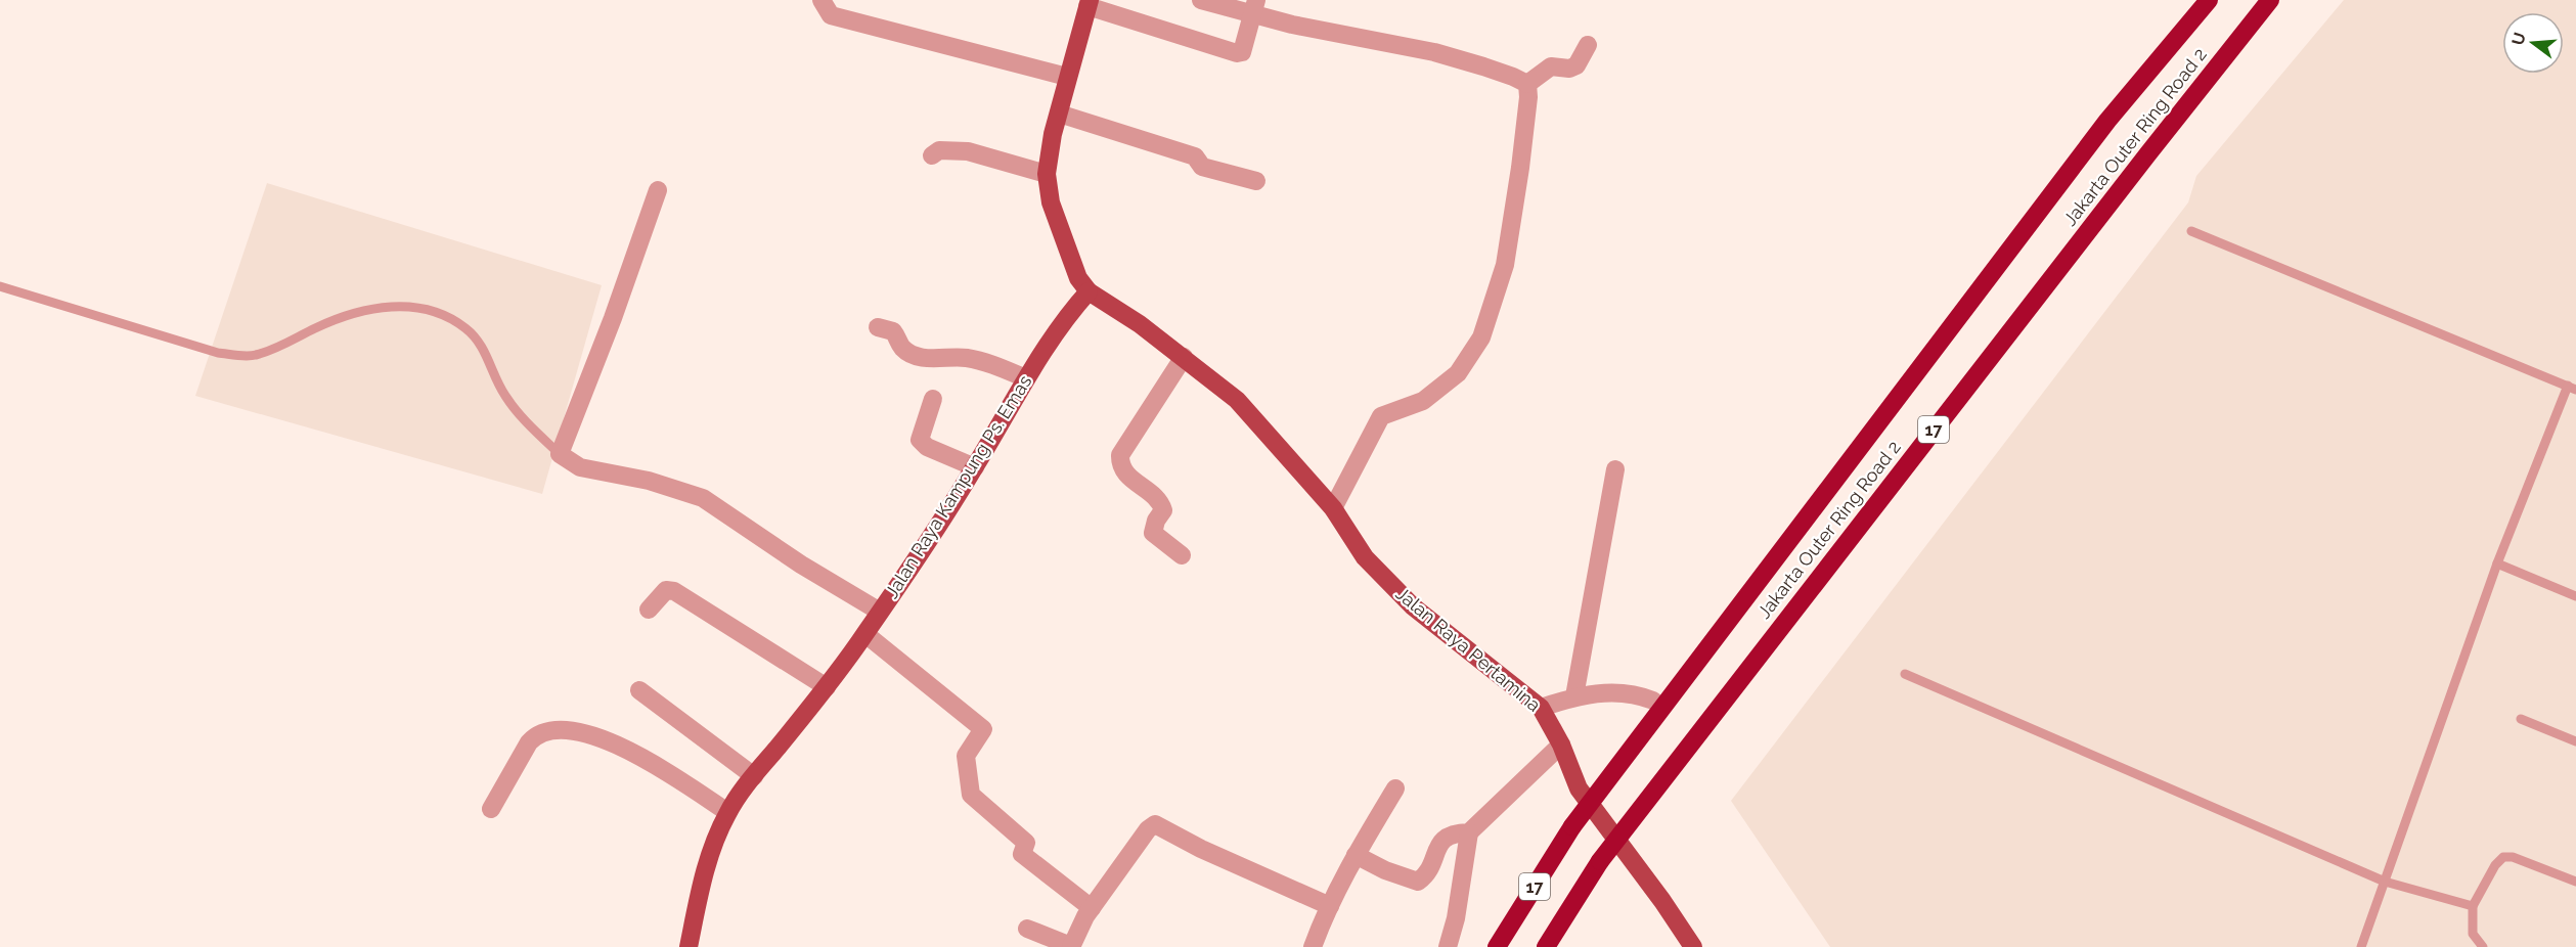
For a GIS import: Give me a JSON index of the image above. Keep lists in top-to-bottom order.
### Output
{
  "streets": {
    "highway": ["Jakarta Outer Ring Road 2", "17"],
    "main road": ["Jalan Raya Kampung Ps. Emas", "Jalan Raya Pertamina"]
  },
  "crossings": [
    ["Jalan Raya Kampung Ps. Emas", "Jalan Raya Pertamina"]
  ],
  "north": "left"
}
